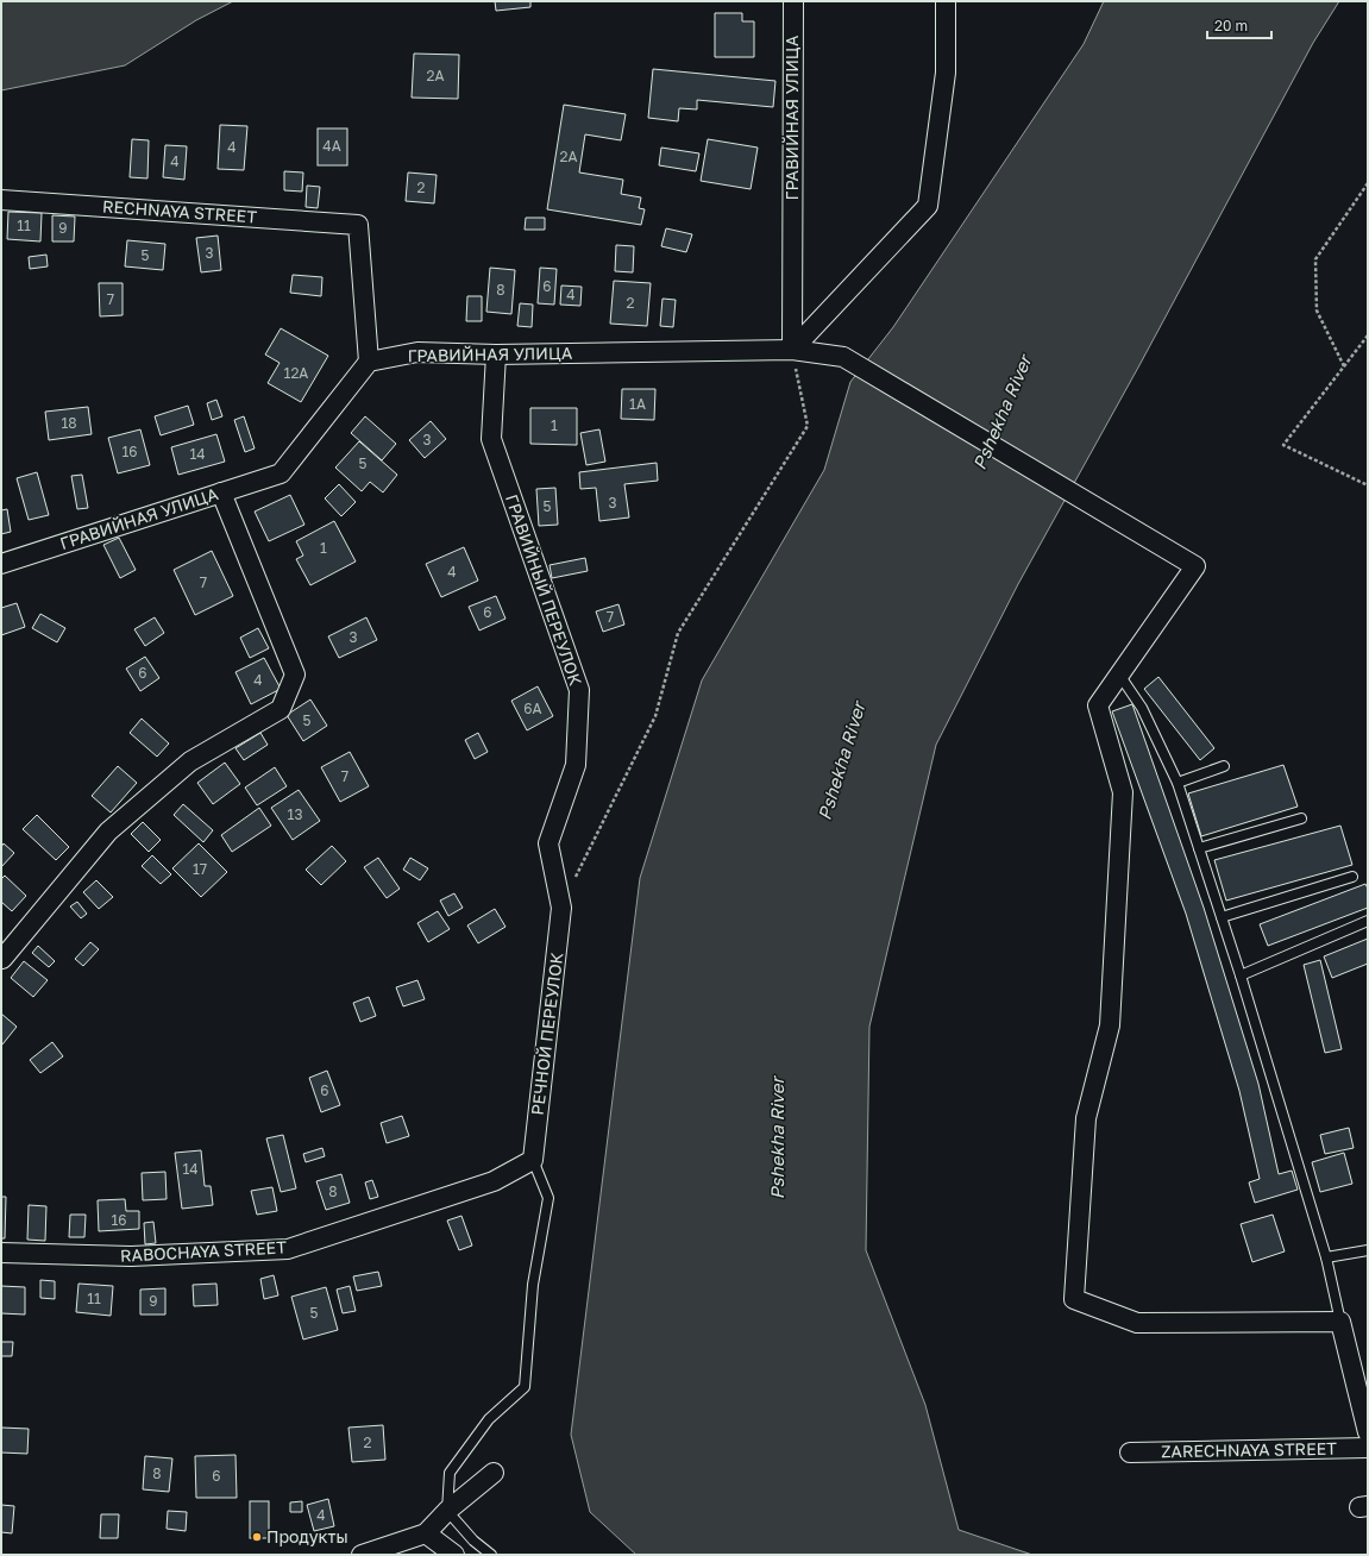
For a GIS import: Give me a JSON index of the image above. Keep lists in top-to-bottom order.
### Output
{
  "streets": {
    "street": [
      "ГРАВИЙНАЯ УЛИЦА",
      "RECHNAYA STREET",
      "ГРАВИЙНЫЙ ПЕРЕУЛОК",
      "РЕЧНОЙ ПЕРЕУЛОК",
      "RABOCHAYA STREET",
      "ZARECHNAYA STREET"
    ]
  },
  "crossings": [
    ["ГРАВИЙНАЯ УЛИЦА", "RECHNAYA STREET"],
    ["ГРАВИЙНАЯ УЛИЦА", "ГРАВИЙНЫЙ ПЕРЕУЛОК"],
    ["ГРАВИЙНЫЙ ПЕРЕУЛОК", "РЕЧНОЙ ПЕРЕУЛОК"],
    ["РЕЧНОЙ ПЕРЕУЛОК", "RABOCHAYA STREET"]
  ],
  "water": ["Pshekha River"],
  "places": ["Продукты"],
  "house_numbers": [
    "2А",
    "4А",
    "4",
    "2А",
    "4",
    "2",
    "11",
    "9",
    "3",
    "5",
    "6",
    "8",
    "4",
    "7",
    "2",
    "12А",
    "1А",
    "18",
    "1",
    "3",
    "16",
    "14",
    "5",
    "3",
    "5",
    "1",
    "4",
    "7",
    "6",
    "7",
    "3",
    "6",
    "4",
    "6А",
    "5",
    "7",
    "13",
    "17",
    "6",
    "14",
    "8",
    "16",
    "11",
    "9",
    "5",
    "2",
    "8",
    "6",
    "4"
  ],
  "scale_bar": "20 m"
}
